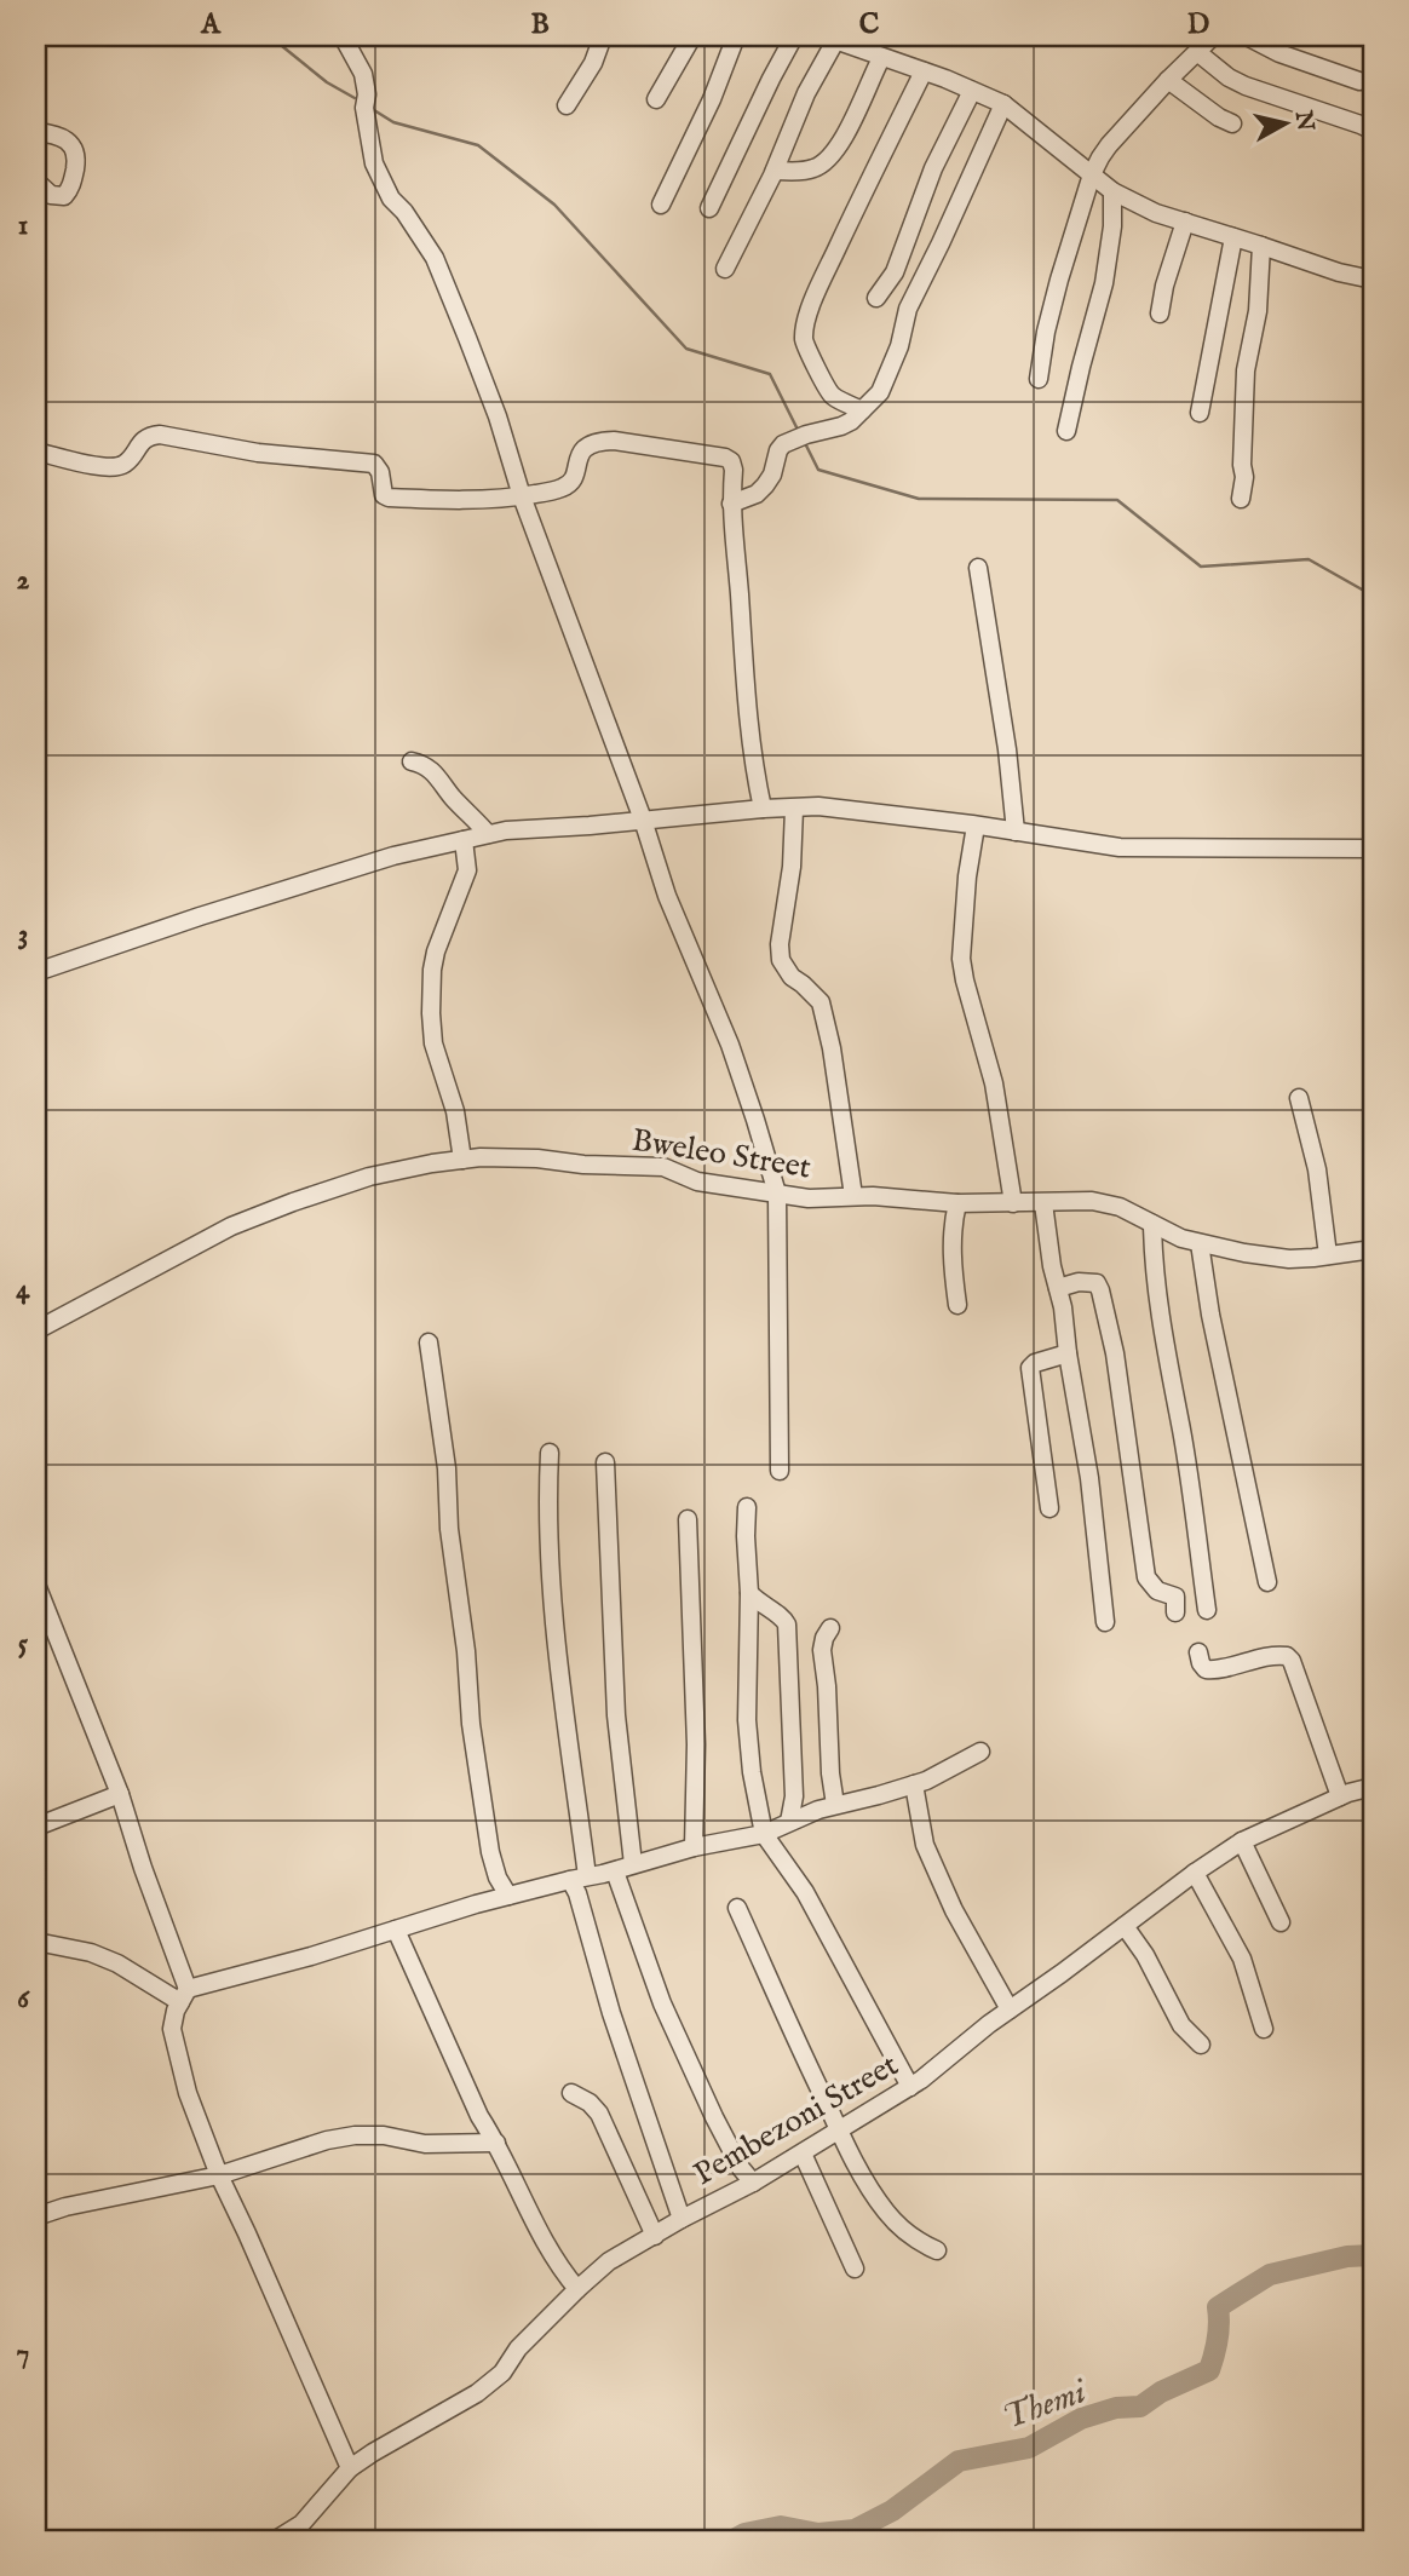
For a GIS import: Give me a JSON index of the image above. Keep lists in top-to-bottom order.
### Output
{
  "streets": {
    "street": ["Bweleo Street", "Pembezoni Street"]
  },
  "water": ["Themi"],
  "north": "right",
  "grid": {
    "columns": [
      "A",
      "B",
      "C",
      "D"
    ],
    "rows": [
      "1",
      "2",
      "3",
      "4",
      "5",
      "6",
      "7"
    ]
  }
}
